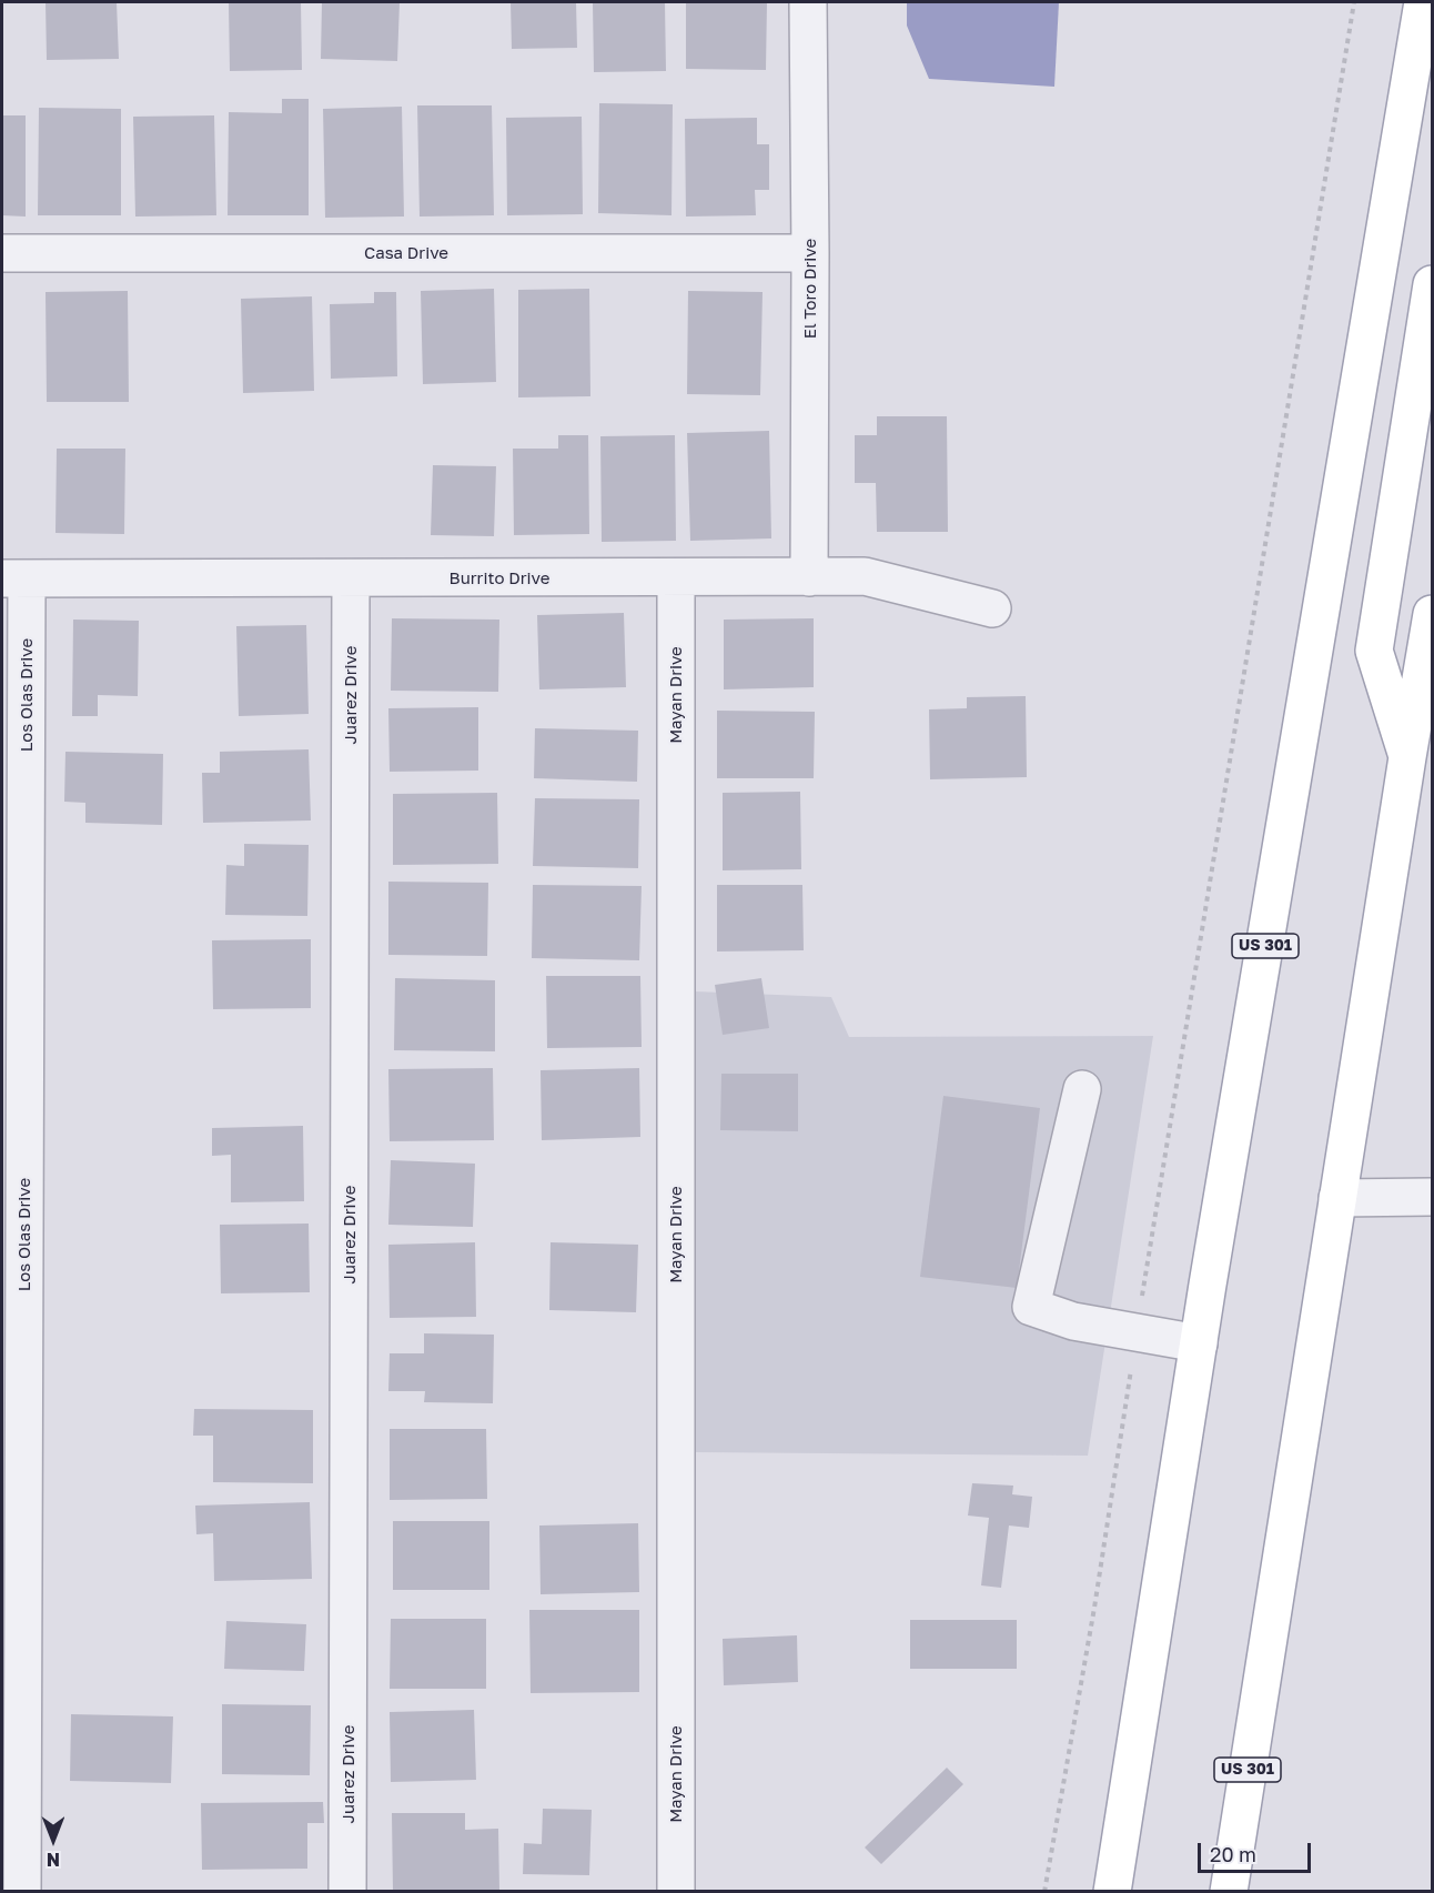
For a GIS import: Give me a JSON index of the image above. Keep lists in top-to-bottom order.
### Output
{
  "streets": {
    "main road": ["US 301"],
    "street": [
      "Casa Drive",
      "El Toro Drive",
      "Burrito Drive",
      "Los Olas Drive",
      "Juarez Drive",
      "Mayan Drive"
    ]
  },
  "crossings": [
    ["Casa Drive", "El Toro Drive"],
    ["El Toro Drive", "Burrito Drive"],
    ["Burrito Drive", "Los Olas Drive"],
    ["Burrito Drive", "Juarez Drive"],
    ["Burrito Drive", "Mayan Drive"]
  ],
  "scale_bar": "20 m",
  "north": "bottom"
}
